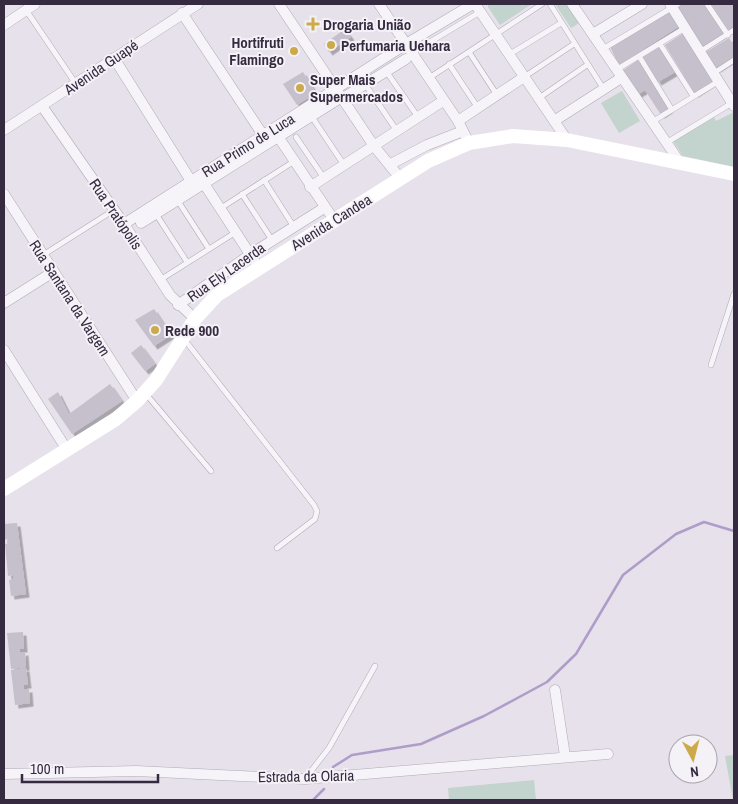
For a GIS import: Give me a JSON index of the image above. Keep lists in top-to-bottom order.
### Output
{
  "streets": {
    "main road": ["Avenida Candea"],
    "street": [
      "Avenida Guapé",
      "Rua Primo de Luca",
      "Rua Pratópolis",
      "Rua Ely Lacerda",
      "Rua Santana da Vargem",
      "Estrada da Olaria"
    ]
  },
  "crossings": [
    ["Avenida Guapé", "Rua Pratópolis"],
    ["Rua Primo de Luca", "Rua Pratópolis"],
    ["Rua Pratópolis", "Avenida Candea"],
    ["Rua Pratópolis", "Rua Ely Lacerda"],
    ["Avenida Candea", "Rua Santana da Vargem"]
  ],
  "places": {
    "health": ["Drogaria União"],
    "other": [
      "Perfumaria Uehara",
      "Hortifruti Flamingo",
      "Super Mais Supermercados",
      "Rede 900"
    ]
  },
  "scale_bar": "100 m",
  "north": "bottom"
}
